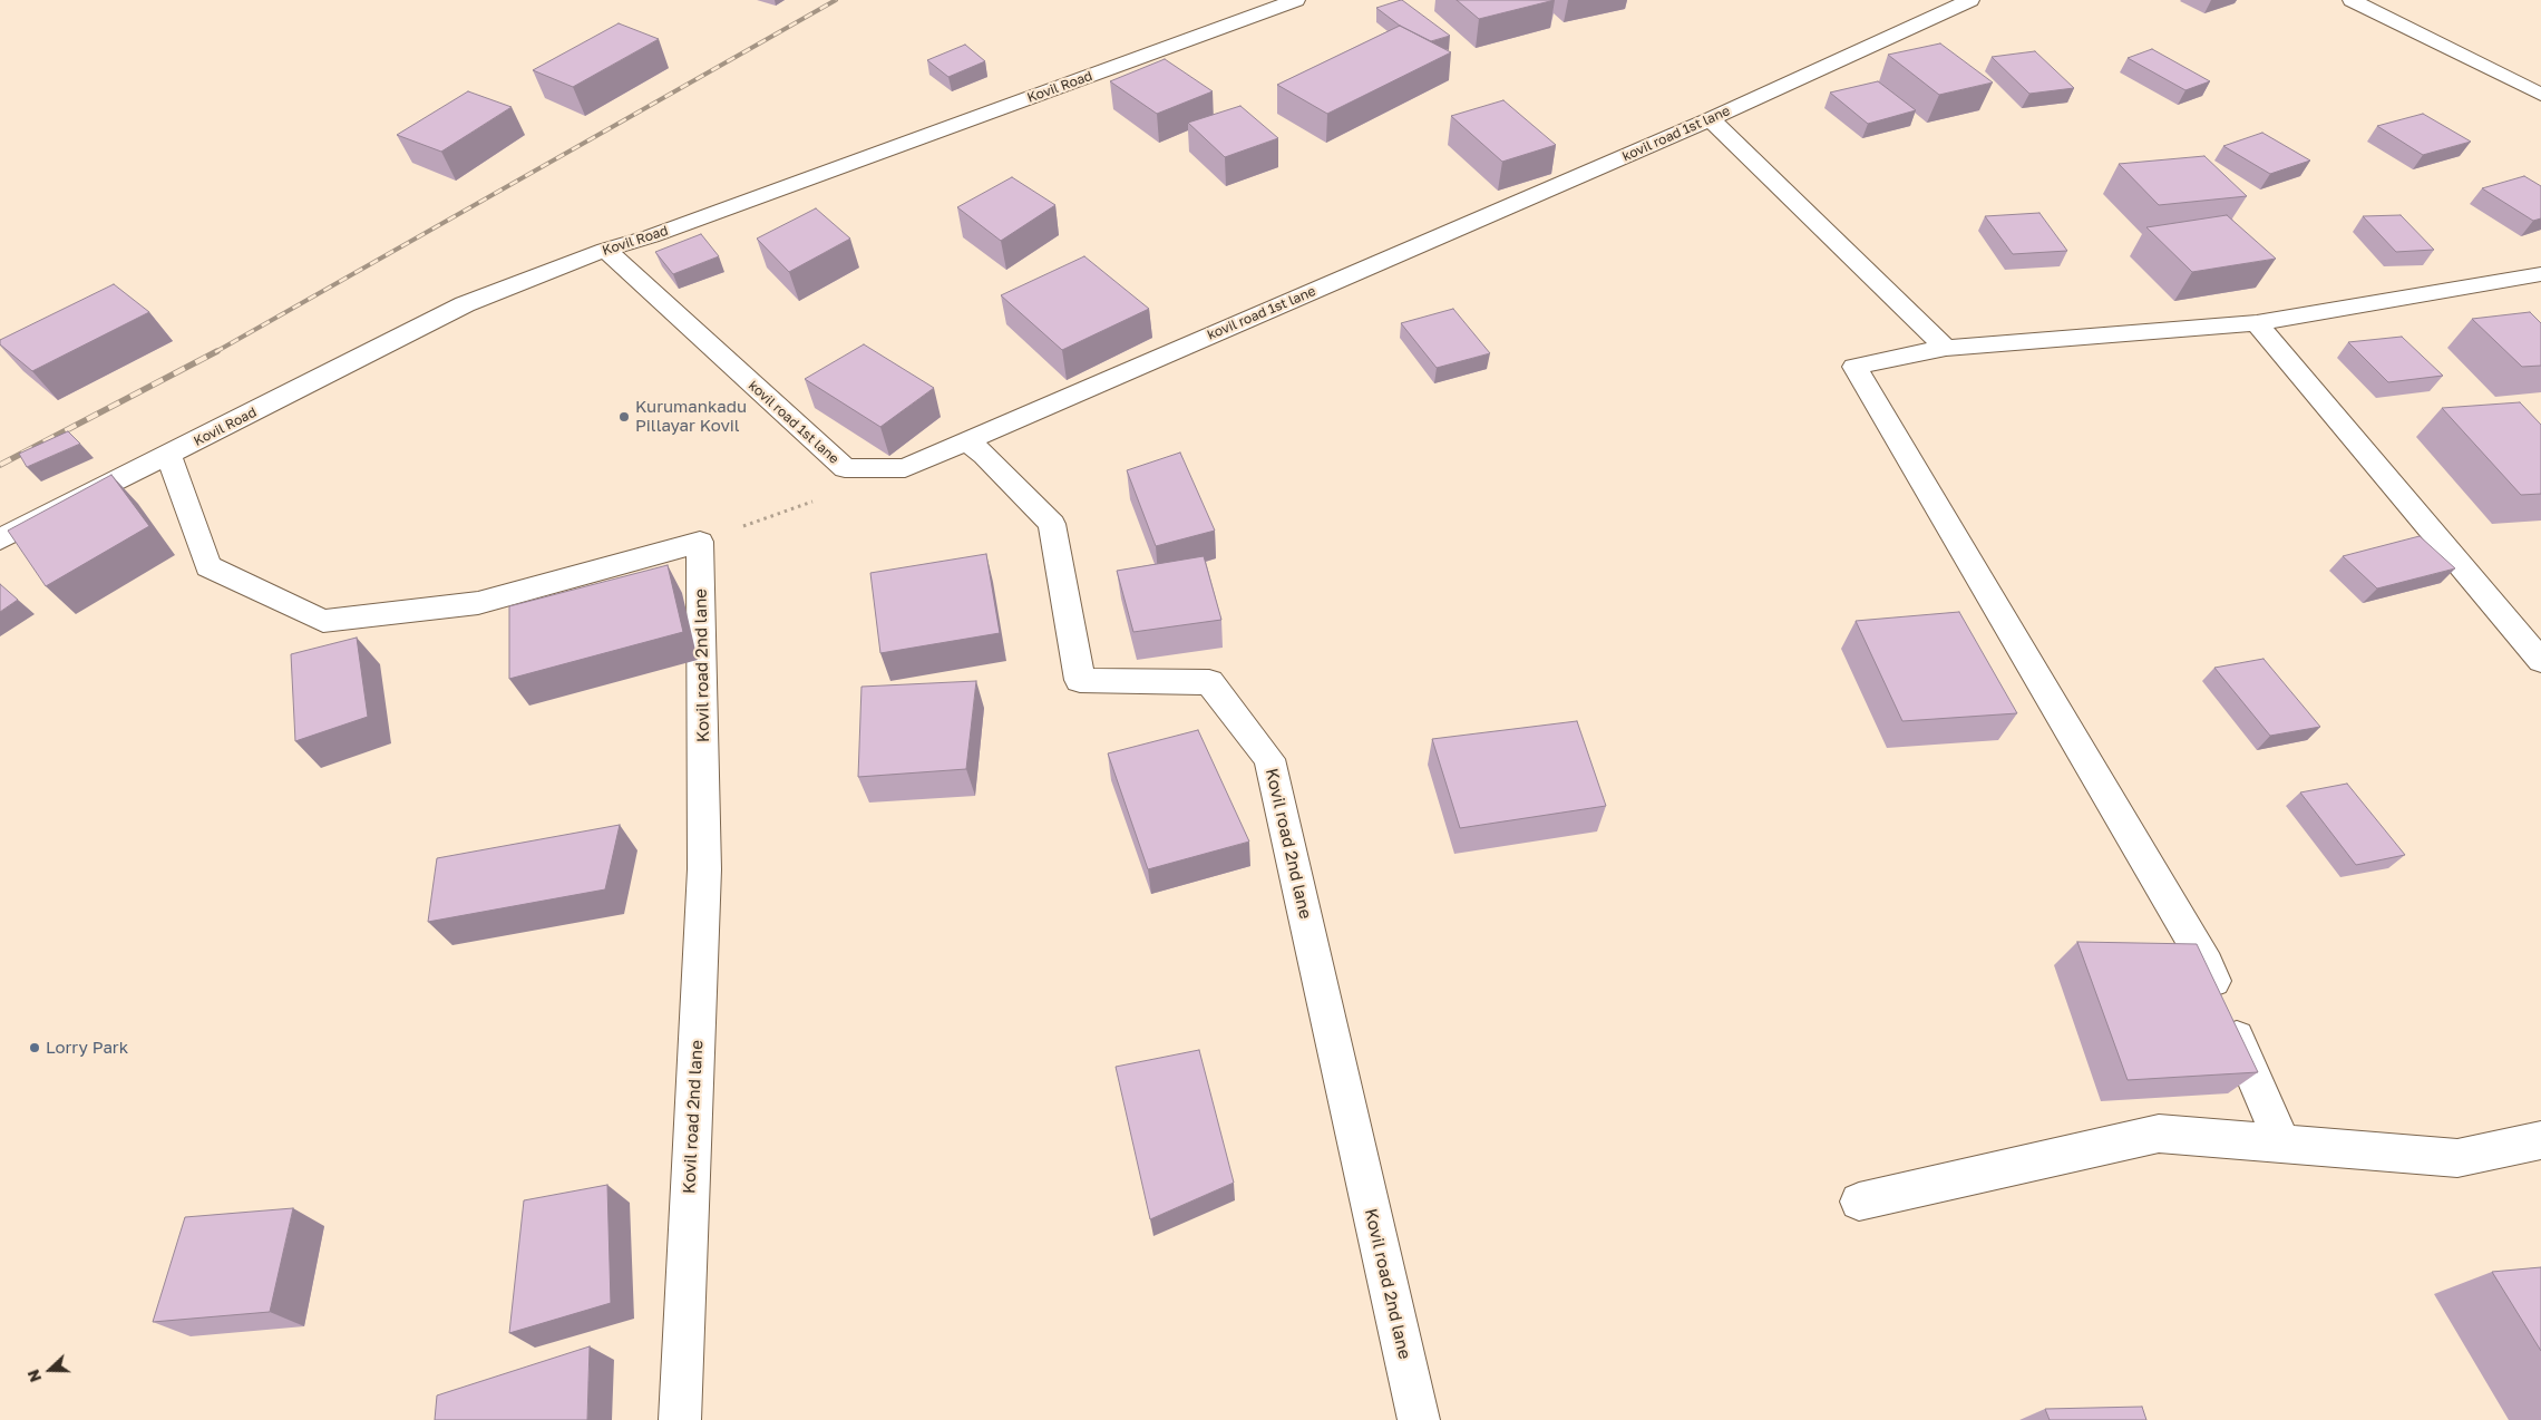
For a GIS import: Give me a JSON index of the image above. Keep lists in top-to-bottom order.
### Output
{
  "streets": {
    "street": ["Kovil Road", "kovil road 1st lane", "Kovil road 2nd lane"]
  },
  "crossings": [
    ["Kovil Road", "kovil road 1st lane"],
    ["kovil road 1st lane", "Kovil road 2nd lane"]
  ],
  "places": ["Kurumankadu Pillayar Kovil", "Lorry Park"],
  "north": "left"
}
